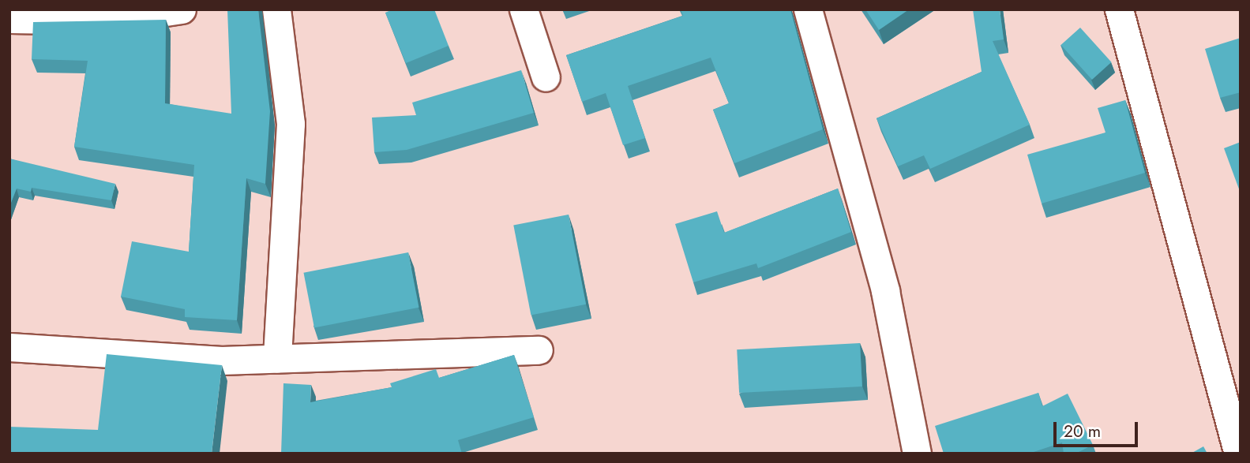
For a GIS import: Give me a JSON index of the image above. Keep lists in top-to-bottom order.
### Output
{
  "scale_bar": "20 m"
}
